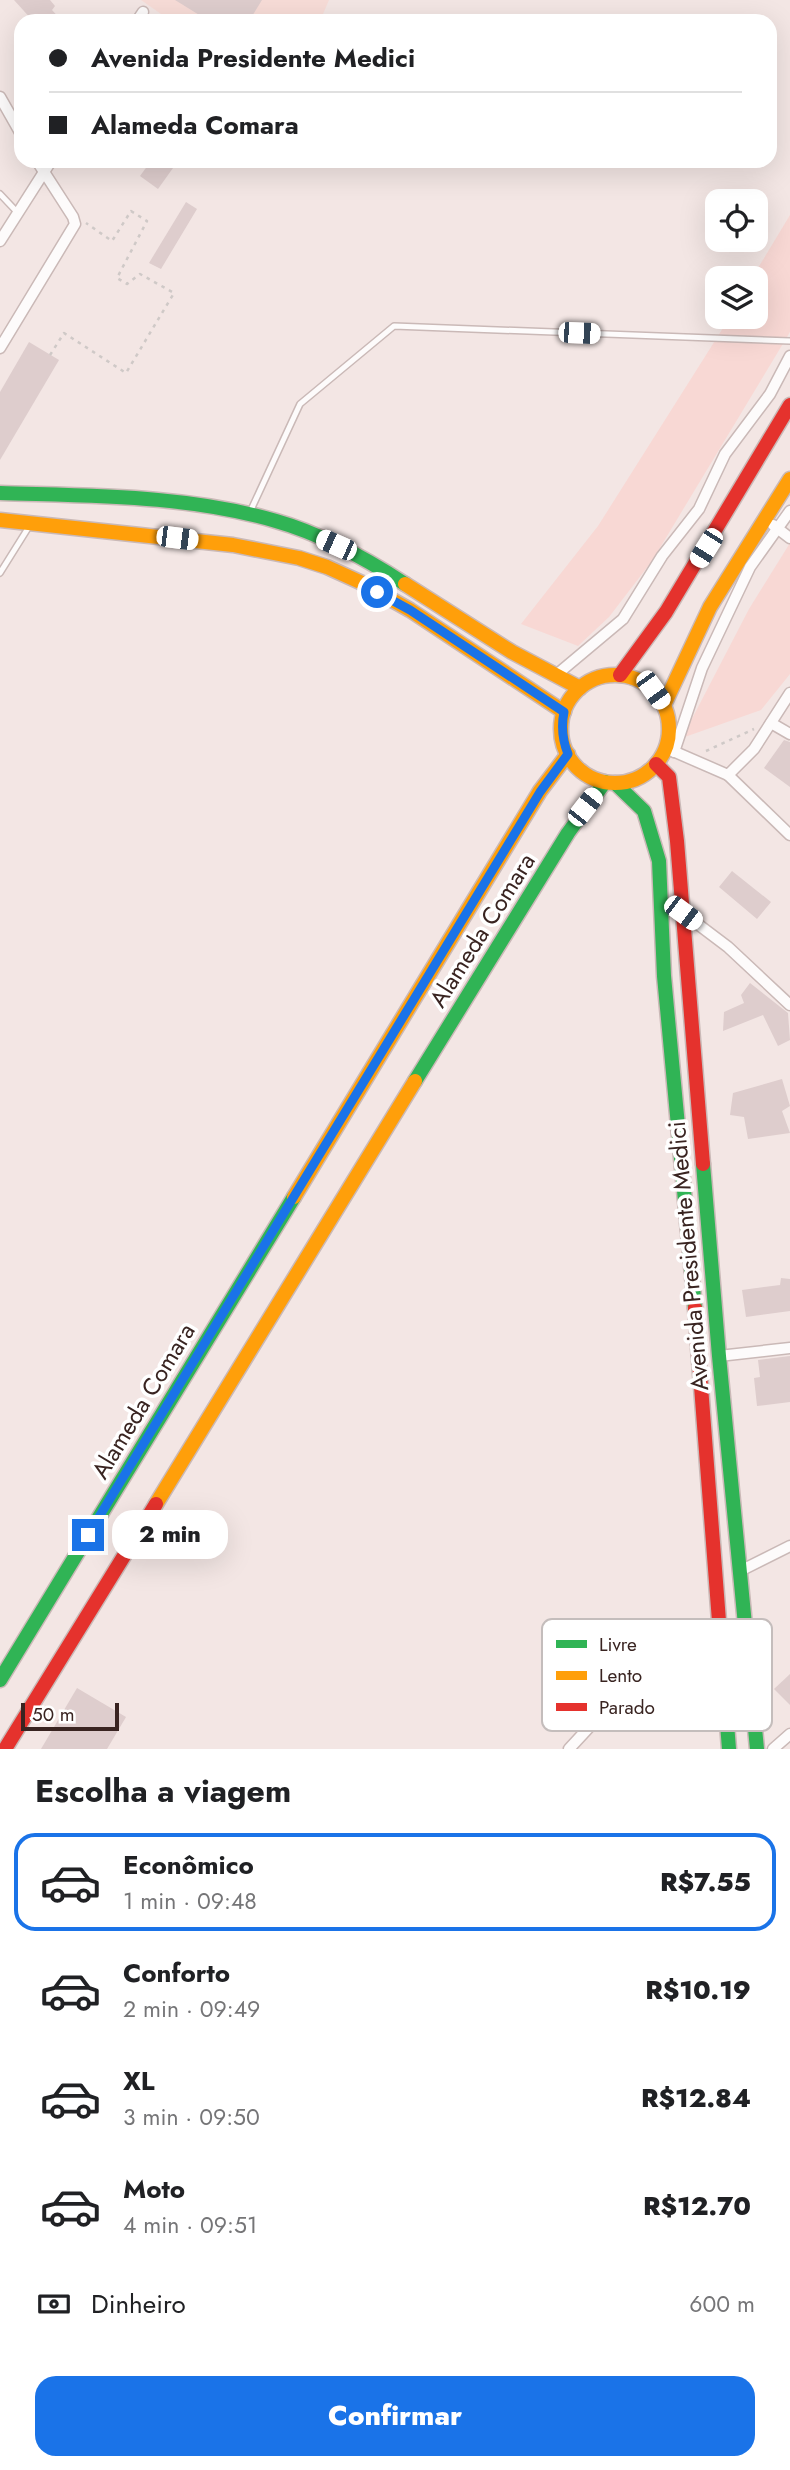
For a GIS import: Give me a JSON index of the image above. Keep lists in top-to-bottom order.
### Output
{
  "streets": {
    "street": ["Alameda Comara", "Avenida Presidente Medici"]
  },
  "crossings": [
    ["Alameda Comara", "Avenida Presidente Medici"]
  ],
  "legend": ["Livre", "Lento", "Parado"],
  "scale_bar": "50 m",
  "page": {
    "banner": ["Avenida Presidente Medici", "Alameda Comara"],
    "bubble": "2 min",
    "scale": "50 m",
    "heading": "Escolha a viagem",
    "list": [
      {
        "name": "Econômico",
        "note": "1 min · 09:48",
        "value": "R$7.55"
      },
      {
        "name": "Conforto",
        "note": "2 min · 09:49",
        "value": "R$10.19"
      },
      {
        "name": "XL",
        "note": "3 min · 09:50",
        "value": "R$12.84"
      },
      {
        "name": "Moto",
        "note": "4 min · 09:51",
        "value": "R$12.70"
      }
    ],
    "pay": ["Dinheiro", "600 m"],
    "buttons": "Confirmar"
  }
}
